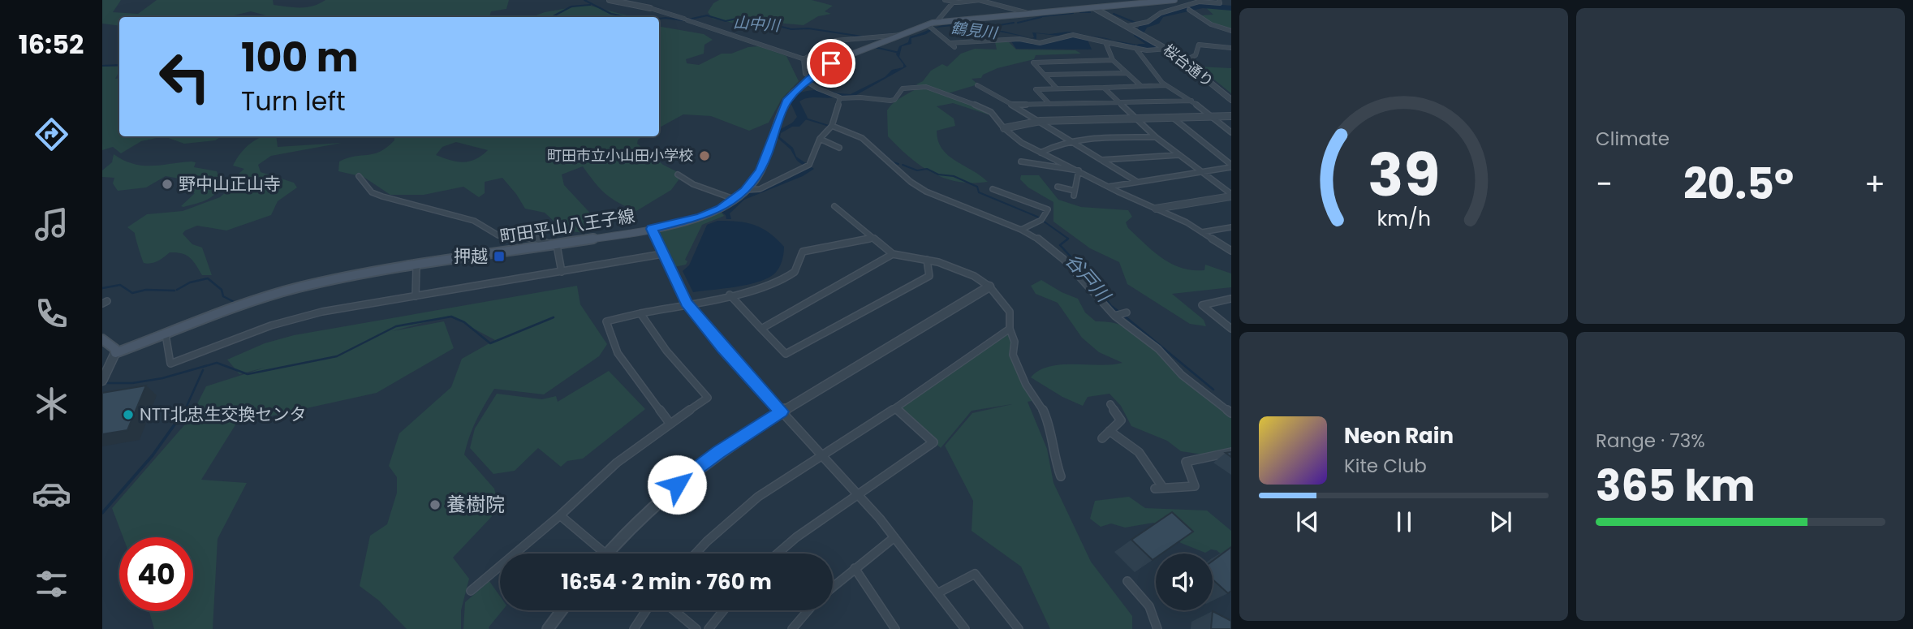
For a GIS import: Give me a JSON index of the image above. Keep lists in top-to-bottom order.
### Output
{
  "streets": {
    "main road": ["町田平山八王子線"],
    "street": ["桜台通り"]
  },
  "water": ["山中川", "鶴見川", "谷戸川"],
  "places": {
    "other": [
      "町田市立小山田小学校",
      "野中山正山寺",
      "NTT北忠生交換センタ",
      "養樹院"
    ],
    "transit": ["押越"]
  },
  "page": {
    "tabs": "16:52",
    "tile": [
      "Climate",
      ["Range · 73%", "365 km"]
    ],
    "turn": ["100 m", "Turn left"],
    "heat": ["−", "20.5°", "+"],
    "song": ["Neon Rain", "Kite Club"],
    "limit": "40",
    "trip": "16:54 · 2 min · 760 m",
    "gauge": ["39", "km/h"]
  }
}
